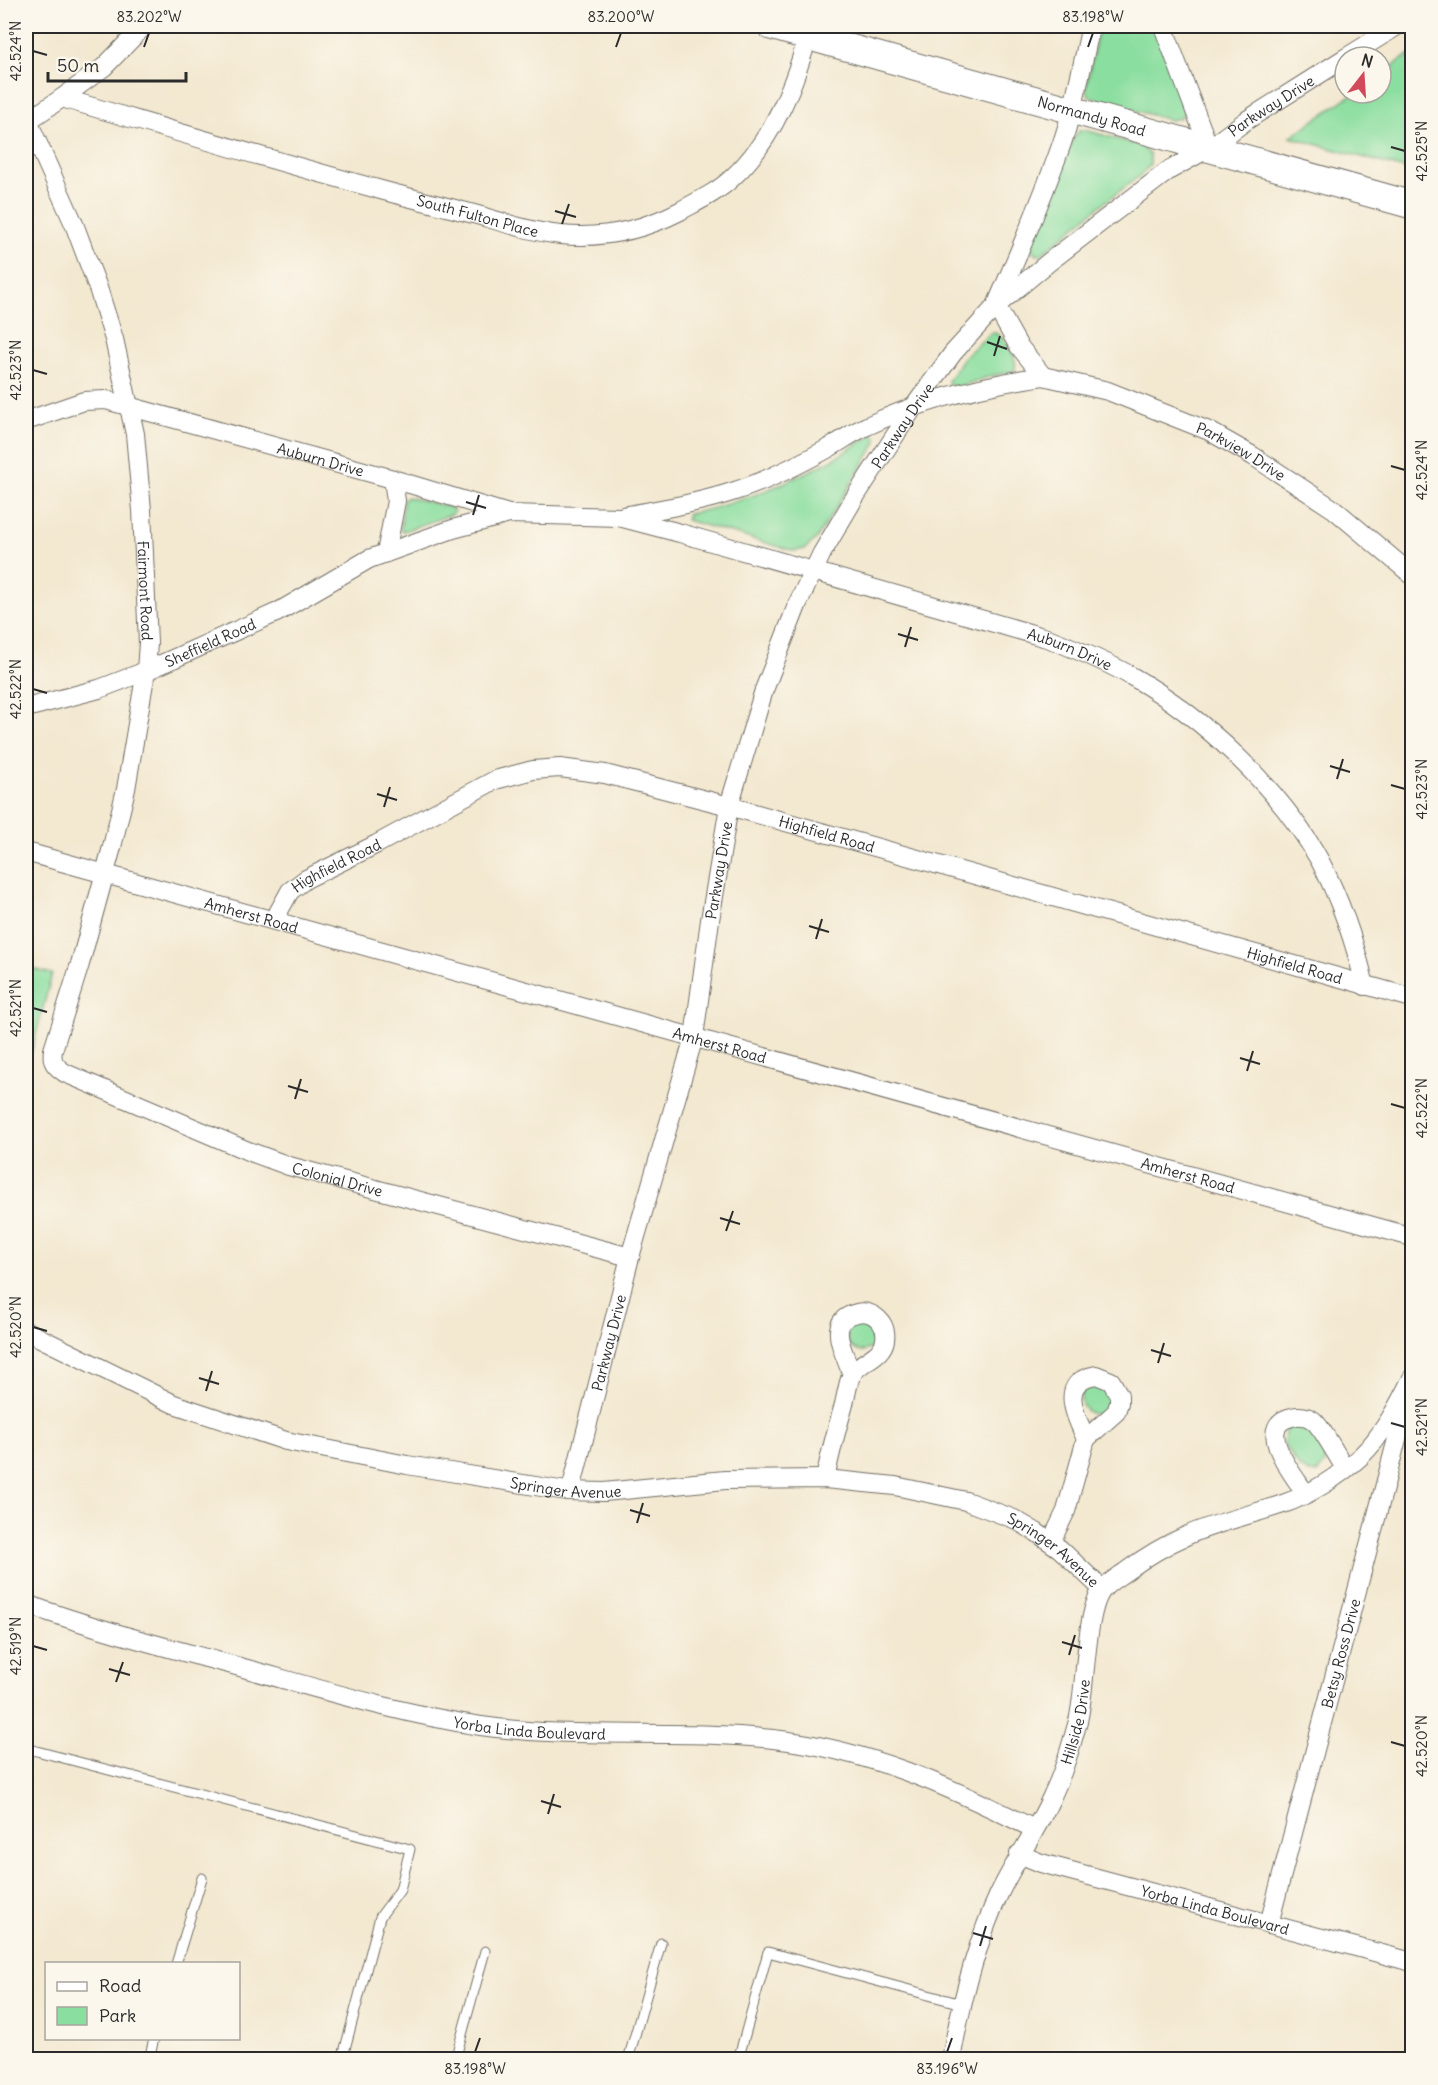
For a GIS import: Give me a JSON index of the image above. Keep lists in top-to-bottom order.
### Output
{
  "streets": {
    "street": [
      "Parkway Drive",
      "Normandy Road",
      "South Fulton Place",
      "Parkview Drive",
      "Auburn Drive",
      "Fairmont Road",
      "Sheffield Road",
      "Highfield Road",
      "Amherst Road",
      "Colonial Drive",
      "Springer Avenue",
      "Betsy Ross Drive",
      "Hillside Drive",
      "Yorba Linda Boulevard"
    ]
  },
  "crossings": [
    ["Parkway Drive", "Normandy Road"],
    ["Parkway Drive", "Parkview Drive"],
    ["Parkway Drive", "Auburn Drive"],
    ["Parkway Drive", "Highfield Road"],
    ["Parkway Drive", "Amherst Road"],
    ["Parkway Drive", "Colonial Drive"],
    ["Parkway Drive", "Springer Avenue"],
    ["Normandy Road", "South Fulton Place"],
    ["Parkview Drive", "Auburn Drive"],
    ["Auburn Drive", "Fairmont Road"],
    ["Auburn Drive", "Sheffield Road"],
    ["Auburn Drive", "Highfield Road"],
    ["Fairmont Road", "Sheffield Road"],
    ["Fairmont Road", "Amherst Road"],
    ["Fairmont Road", "Colonial Drive"],
    ["Highfield Road", "Amherst Road"],
    ["Springer Avenue", "Hillside Drive"],
    ["Betsy Ross Drive", "Yorba Linda Boulevard"],
    ["Hillside Drive", "Yorba Linda Boulevard"]
  ],
  "legend": ["Road", "Park"],
  "scale_bar": "50 m",
  "north": "top",
  "coordinates": [
    "83.202°W",
    "83.200°W",
    "83.198°W",
    "42.524°N",
    "42.525°N",
    "42.523°N",
    "42.522°N",
    "42.521°N",
    "42.520°N",
    "42.519°N",
    "83.196°W"
  ]
}
